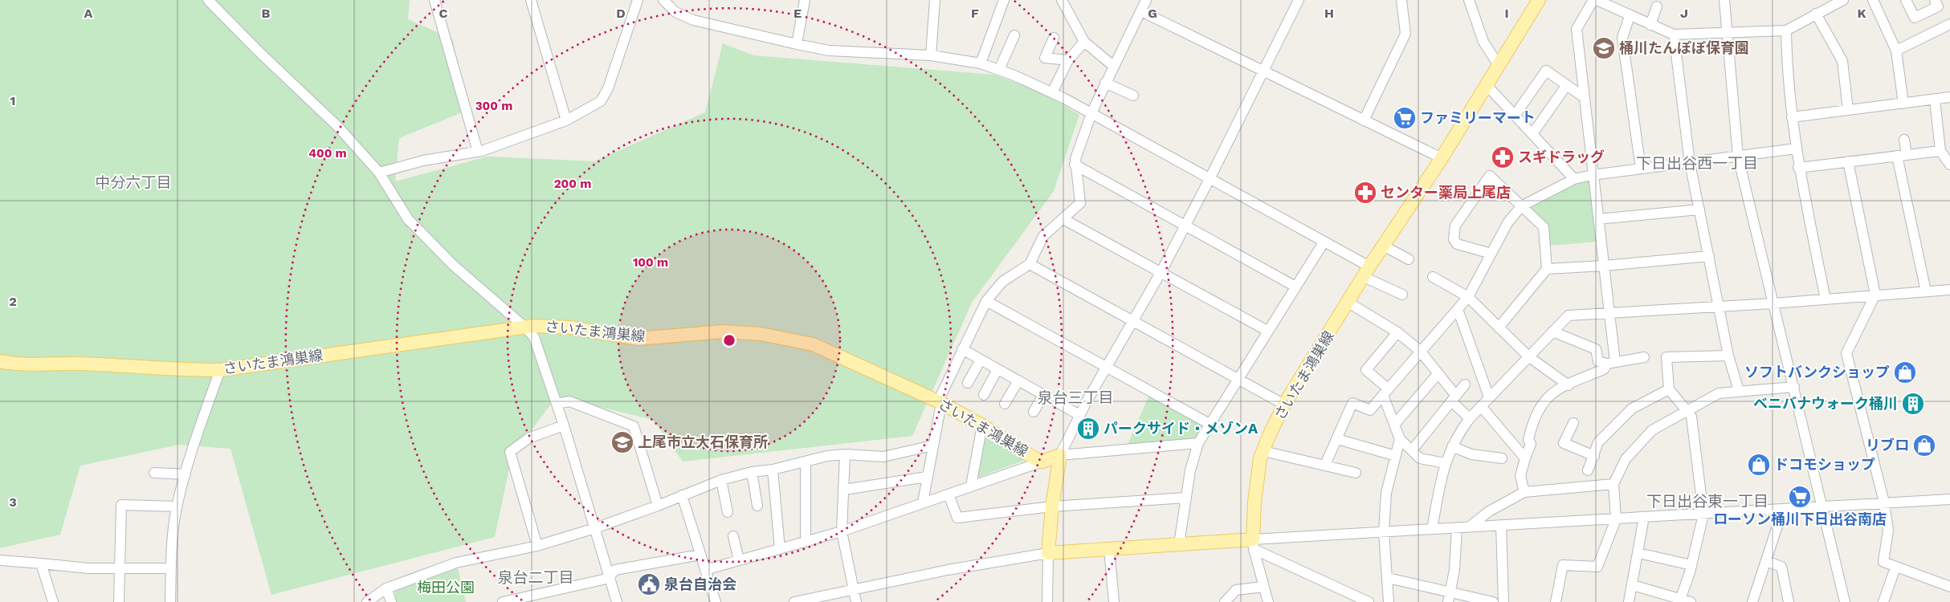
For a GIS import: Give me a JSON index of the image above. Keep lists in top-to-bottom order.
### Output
{
  "streets": {
    "main road": ["さいたま鴻巣線"]
  },
  "districts": [
    "下日出谷西一丁目",
    "中分六丁目",
    "泉台三丁目",
    "下日出谷東一丁目",
    "泉台二丁目"
  ],
  "parks": ["梅田公園"],
  "places": {
    "school or university": ["桶川たんぽぽ保育園", "上尾市立大石保育所"],
    "supermarket": ["ファミリーマート", "ローソン桶川下日出谷南店"],
    "pharmacy": ["スギドラッグ", "センター薬局上尾店"],
    "shop": ["ソフトバンクショップ", "リブロ", "ドコモショップ"],
    "building": ["ベニバナウォーク桶川", "パークサイド・メゾンA"],
    "public building": ["泉台自治会"]
  },
  "grid": {
    "columns": [
      "A",
      "B",
      "C",
      "D",
      "E",
      "F",
      "G",
      "H",
      "I",
      "J",
      "K"
    ],
    "rows": ["1", "2", "3"]
  },
  "rings": [
    "300 m",
    "400 m",
    "200 m",
    "100 m"
  ]
}
